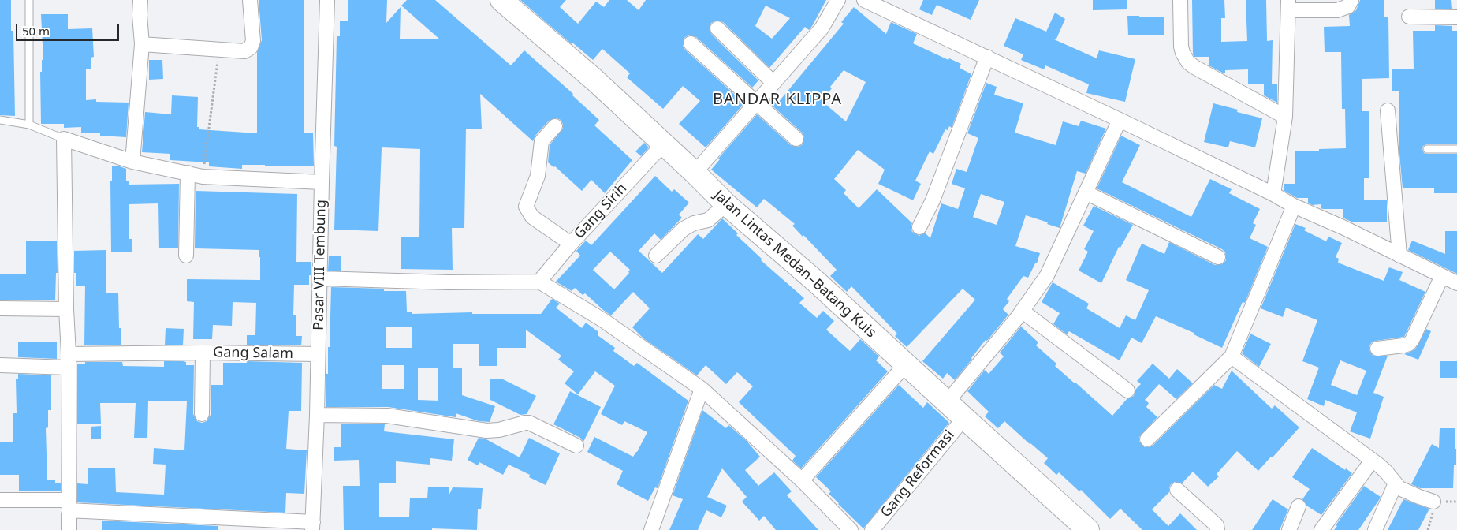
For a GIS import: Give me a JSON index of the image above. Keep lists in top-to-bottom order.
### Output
{
  "streets": {
    "highway": ["Jalan Lintas Medan–Batang Kuis"],
    "street": [
      "Gang Sirih",
      "Pasar VIII Tembung",
      "Gang Salam",
      "Gang Reformasi"
    ]
  },
  "crossings": [
    ["Gang Sirih", "Jalan Lintas Medan–Batang Kuis"],
    ["Jalan Lintas Medan–Batang Kuis", "Gang Reformasi"],
    ["Pasar VIII Tembung", "Gang Salam"]
  ],
  "districts": ["BANDAR KLIPPA"],
  "scale_bar": "50 m"
}
